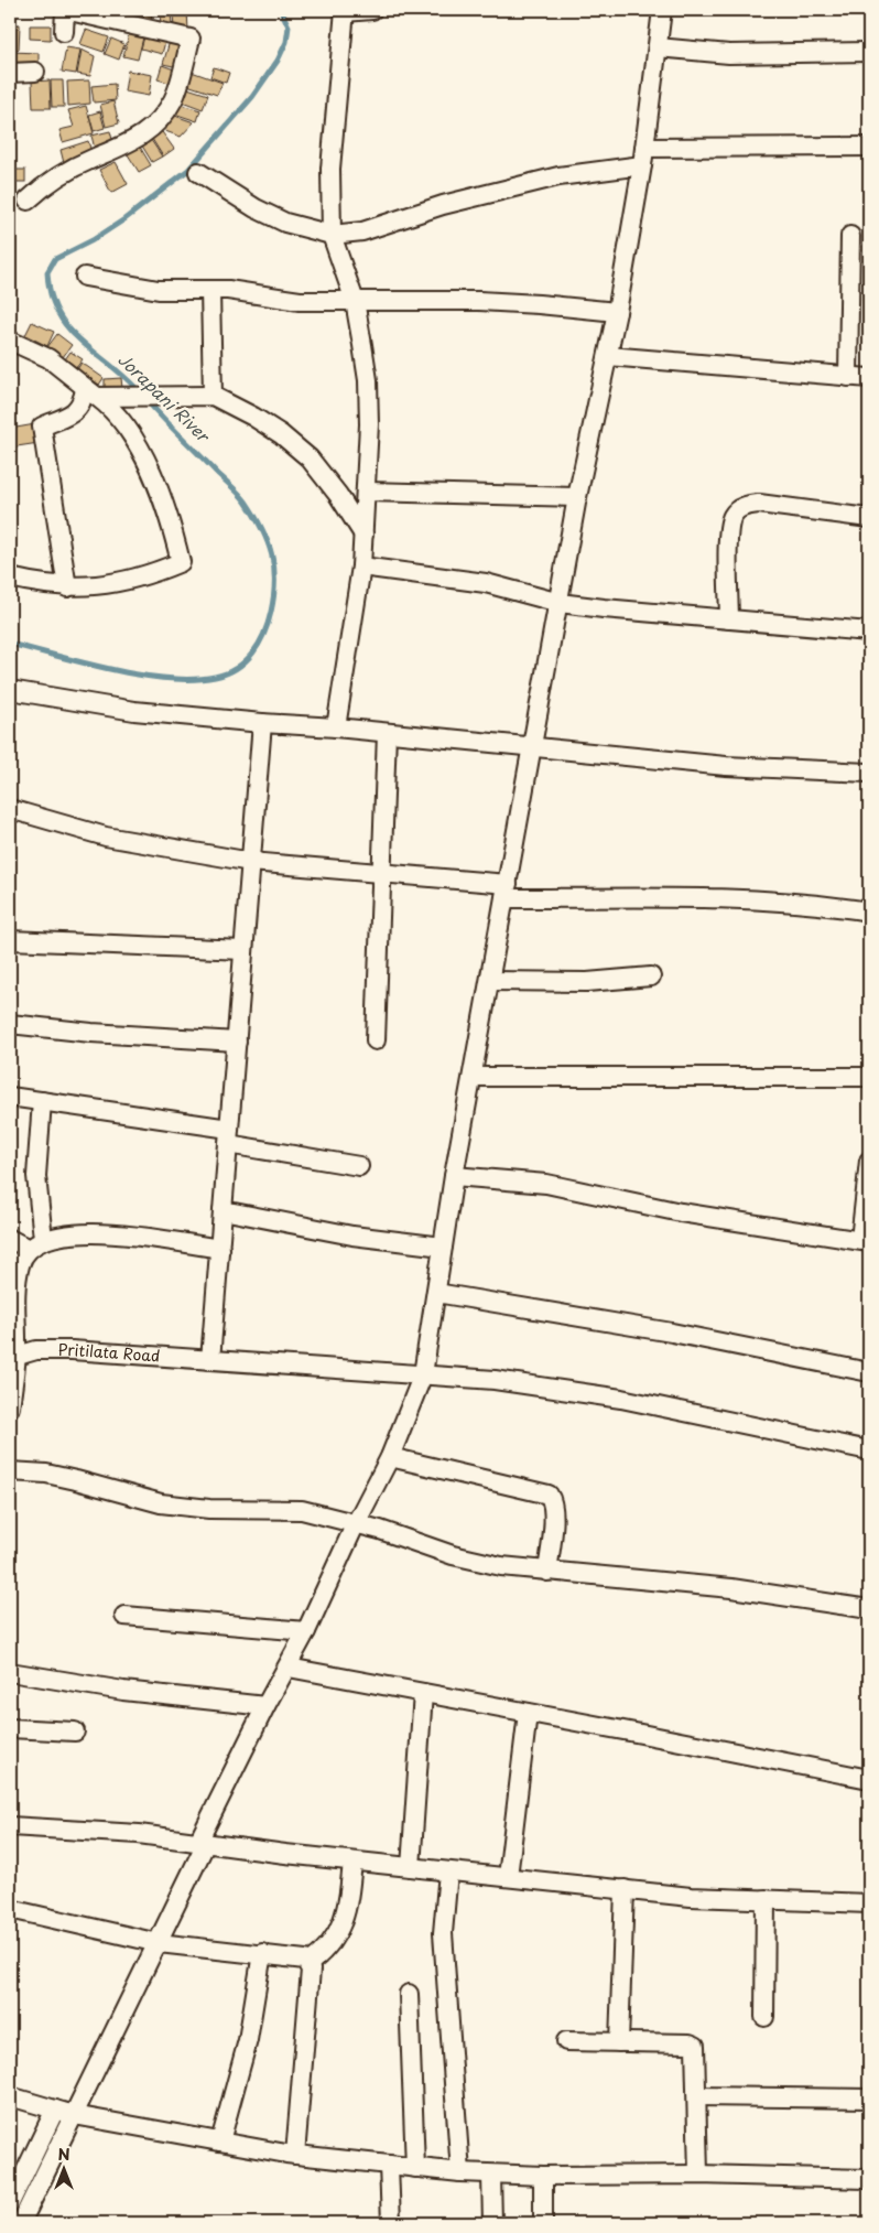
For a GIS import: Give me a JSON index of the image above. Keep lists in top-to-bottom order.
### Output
{
  "streets": {
    "street": ["Pritilata Road"]
  },
  "water": ["Jorapani River"],
  "north": "top"
}
